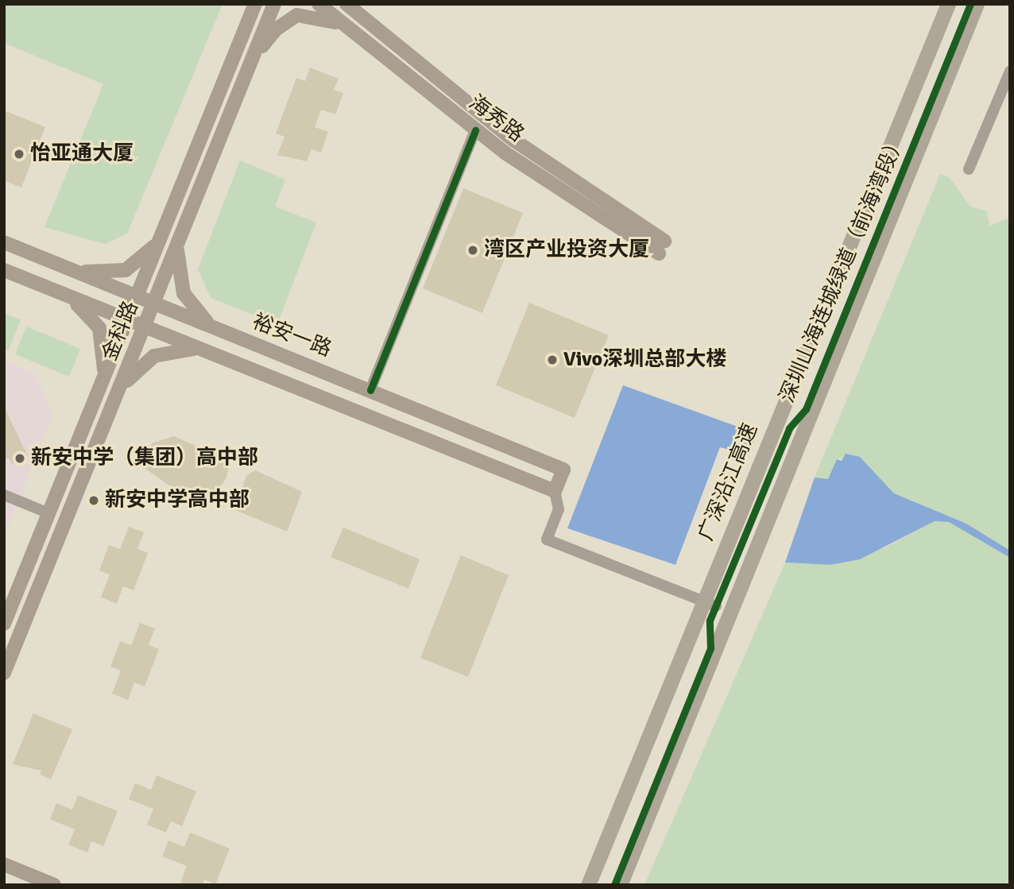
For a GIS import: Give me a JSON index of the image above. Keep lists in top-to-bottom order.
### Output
{
  "streets": {
    "highway": ["广深沿江高速"],
    "main road": ["海秀路", "金科路", "裕安一路"],
    "cycle path": ["深圳山海连城绿道（前海湾段）"]
  },
  "crossings": [
    ["金科路", "裕安一路"]
  ],
  "places": [
    "怡亚通大厦",
    "湾区产业投资大厦",
    "Vivo深圳总部大楼",
    "新安中学（集团）高中部",
    "新安中学高中部"
  ]
}
